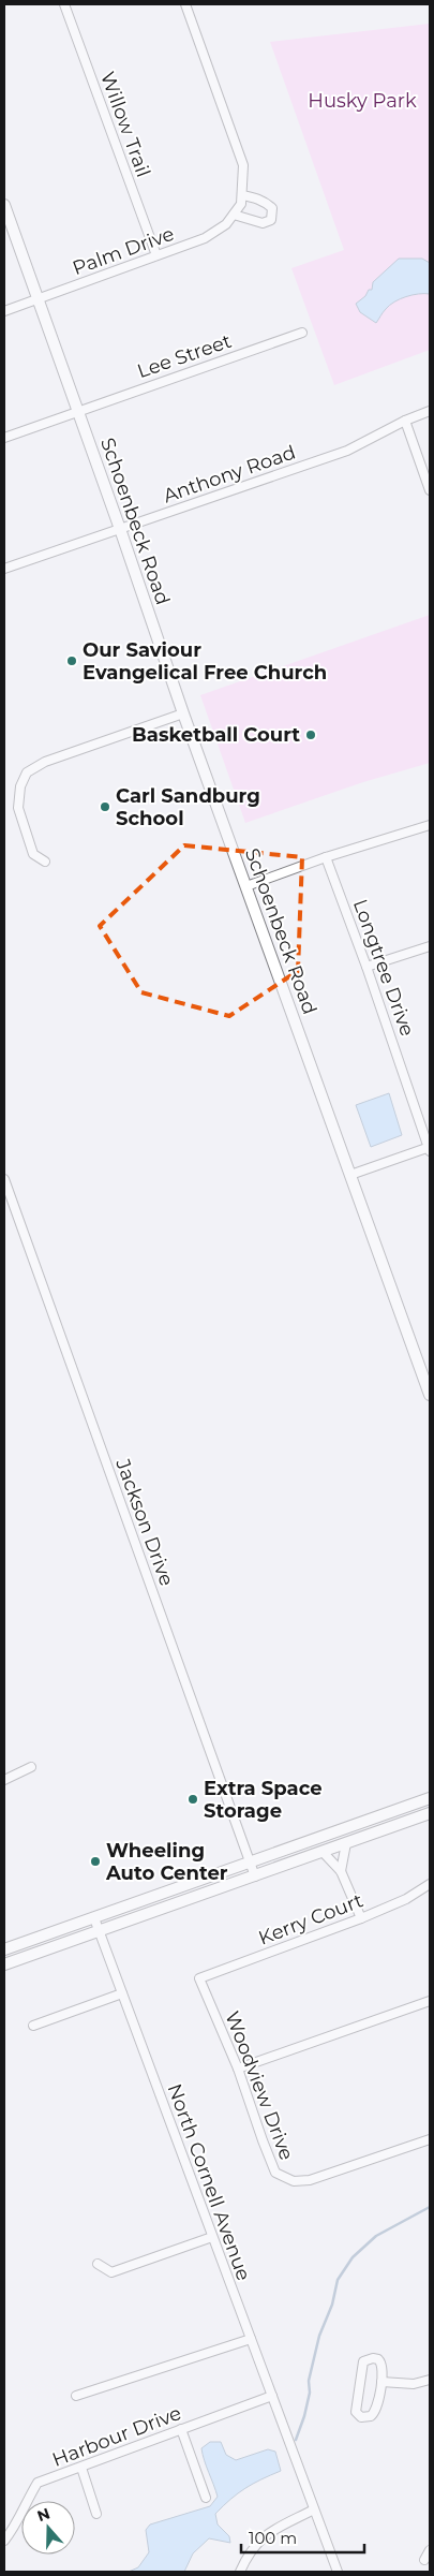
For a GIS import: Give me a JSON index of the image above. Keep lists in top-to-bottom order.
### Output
{
  "streets": {
    "main road": ["Schoenbeck Road"],
    "street": [
      "Willow Trail",
      "Palm Drive",
      "Lee Street",
      "Anthony Road",
      "Longtree Drive",
      "Jackson Drive",
      "Kerry Court",
      "Woodview Drive",
      "North Cornell Avenue",
      "Harbour Drive"
    ]
  },
  "crossings": [
    ["Willow Trail", "Palm Drive"],
    ["Palm Drive", "Schoenbeck Road"],
    ["Lee Street", "Schoenbeck Road"],
    ["Anthony Road", "Schoenbeck Road"],
    ["Kerry Court", "Woodview Drive"],
    ["North Cornell Avenue", "Harbour Drive"]
  ],
  "parks": ["Husky Park"],
  "places": [
    "Our Saviour Evangelical Free Church",
    "Basketball Court",
    "Carl Sandburg School",
    "Extra Space Storage",
    "Wheeling Auto Center"
  ],
  "scale_bar": "100 m",
  "north": "top"
}
